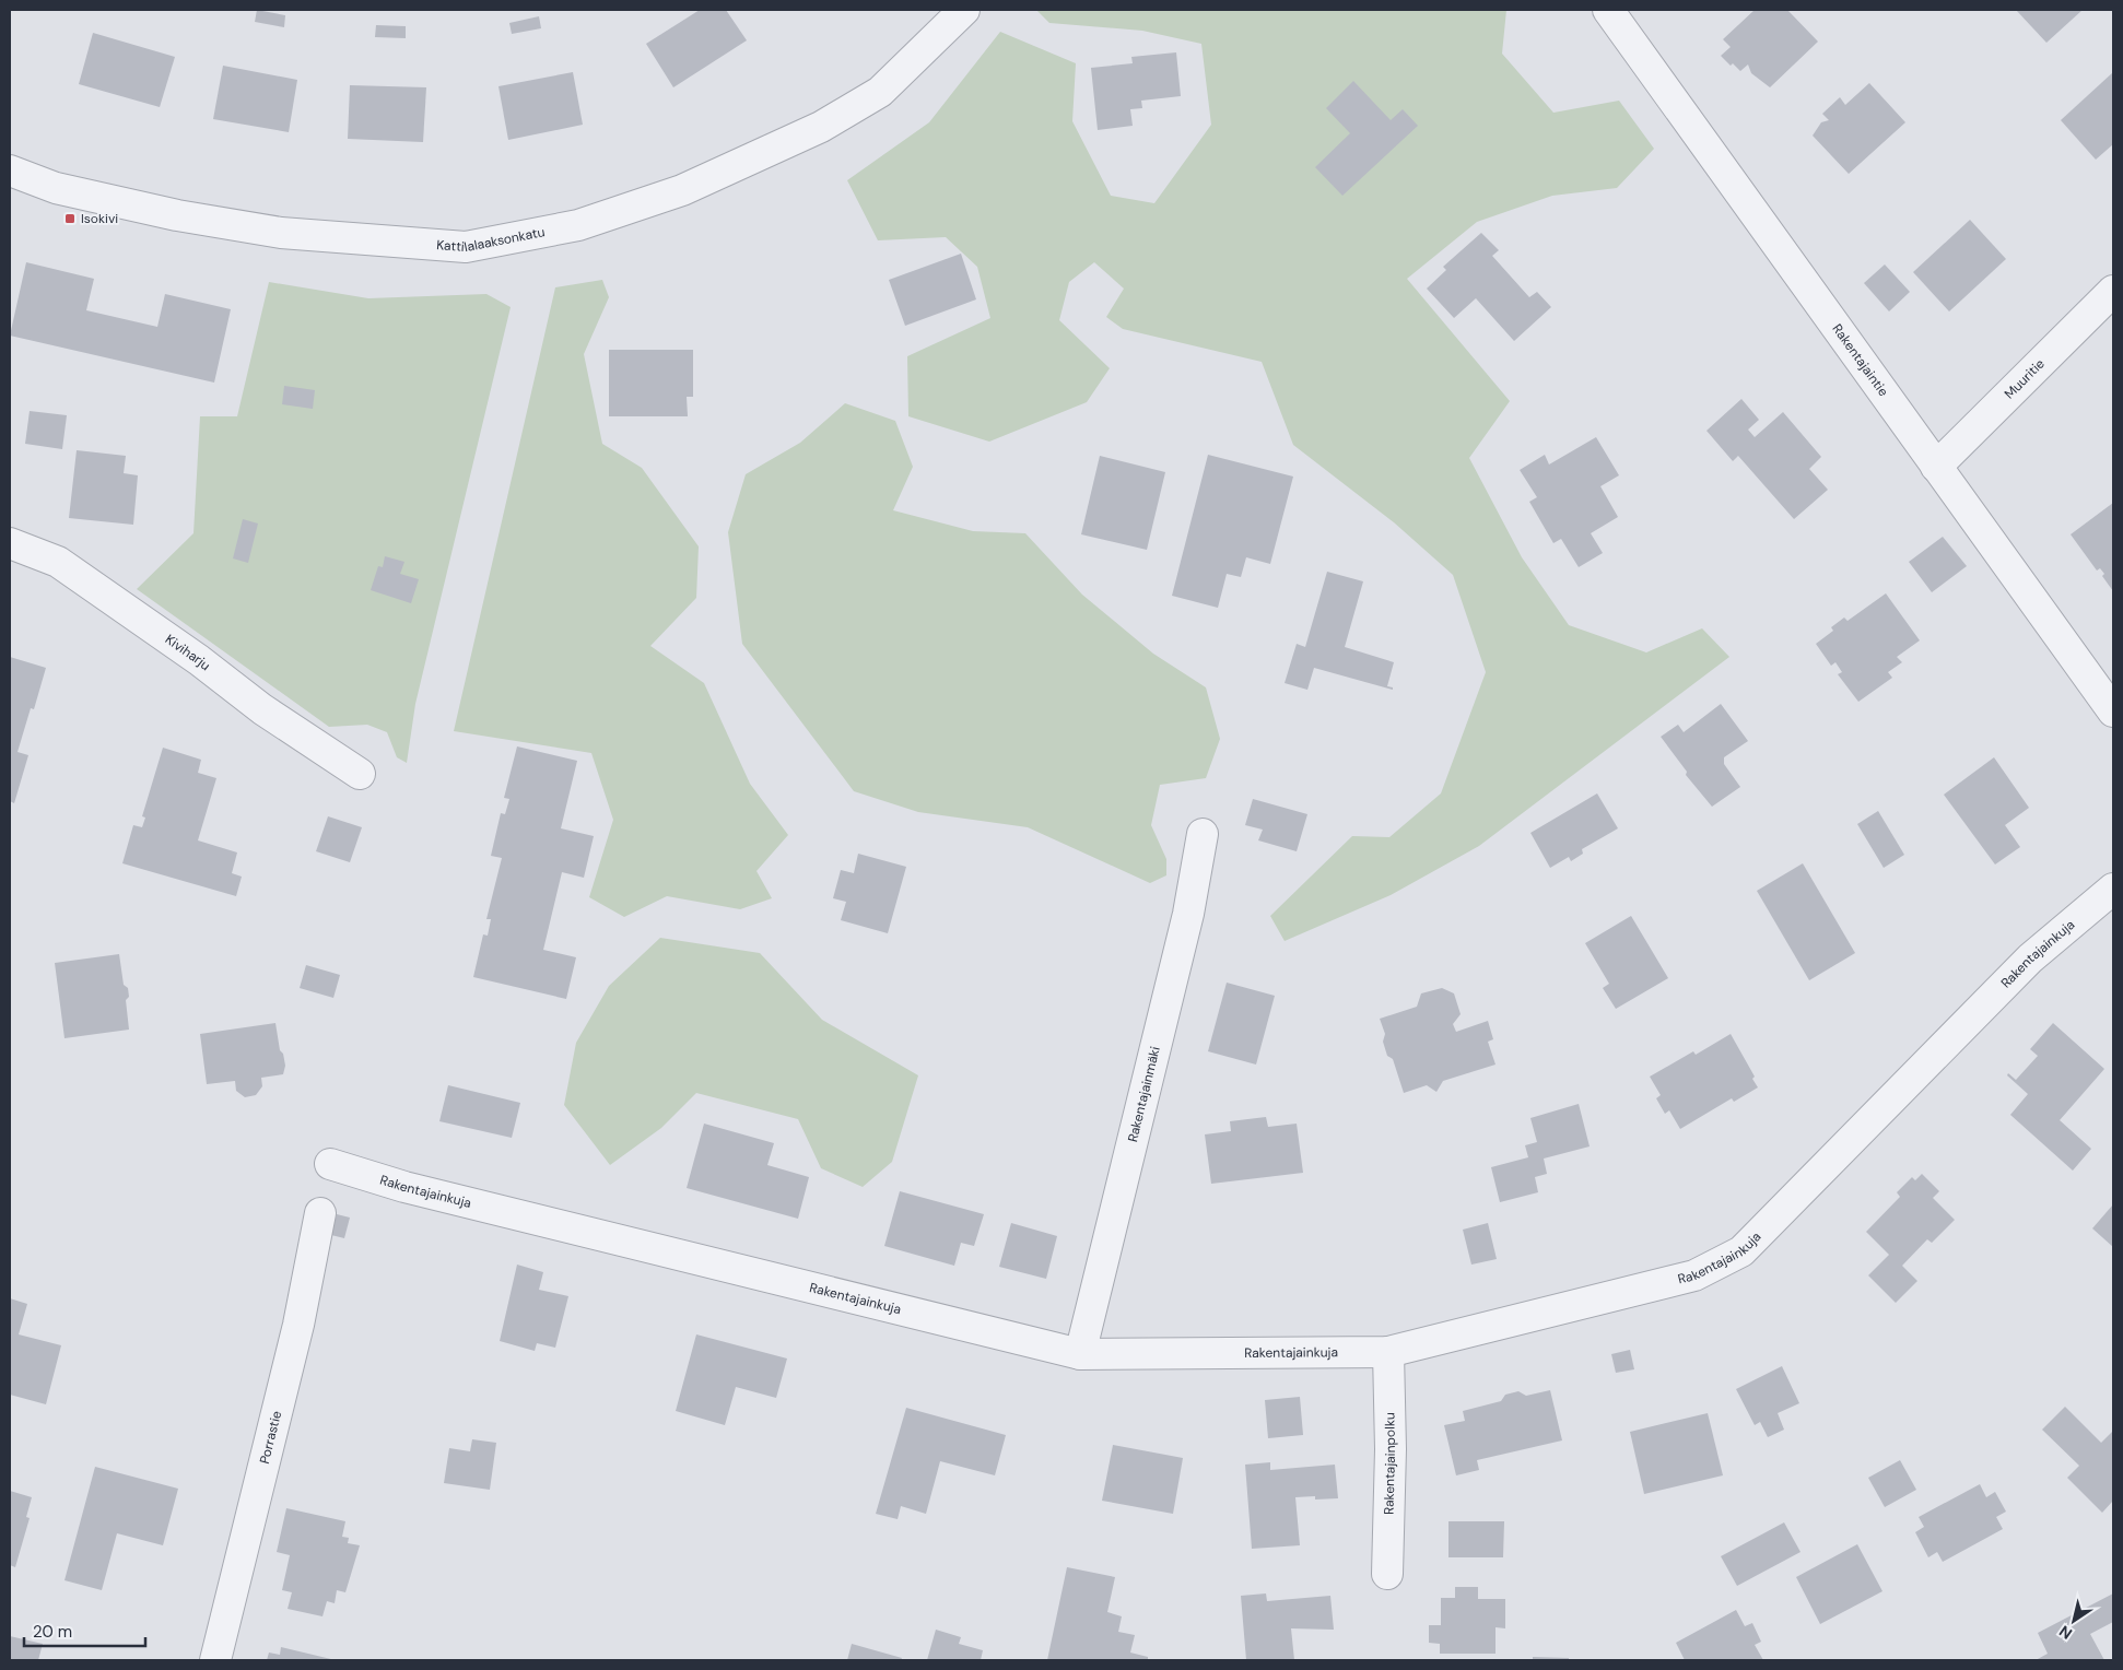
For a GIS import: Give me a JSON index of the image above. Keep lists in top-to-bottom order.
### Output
{
  "streets": {
    "street": [
      "Kattilalaaksonkatu",
      "Rakentajaintie",
      "Muuritie",
      "Kiviharju",
      "Rakentajainkuja",
      "Rakentajainmäki",
      "Porrastie",
      "Rakentajainpolku"
    ]
  },
  "crossings": [
    ["Rakentajaintie", "Muuritie"],
    ["Rakentajainkuja", "Rakentajainmäki"],
    ["Rakentajainkuja", "Rakentajainpolku"]
  ],
  "places": {
    "transit": ["Isokivi"]
  },
  "scale_bar": "20 m",
  "north": "bottom left"
}
